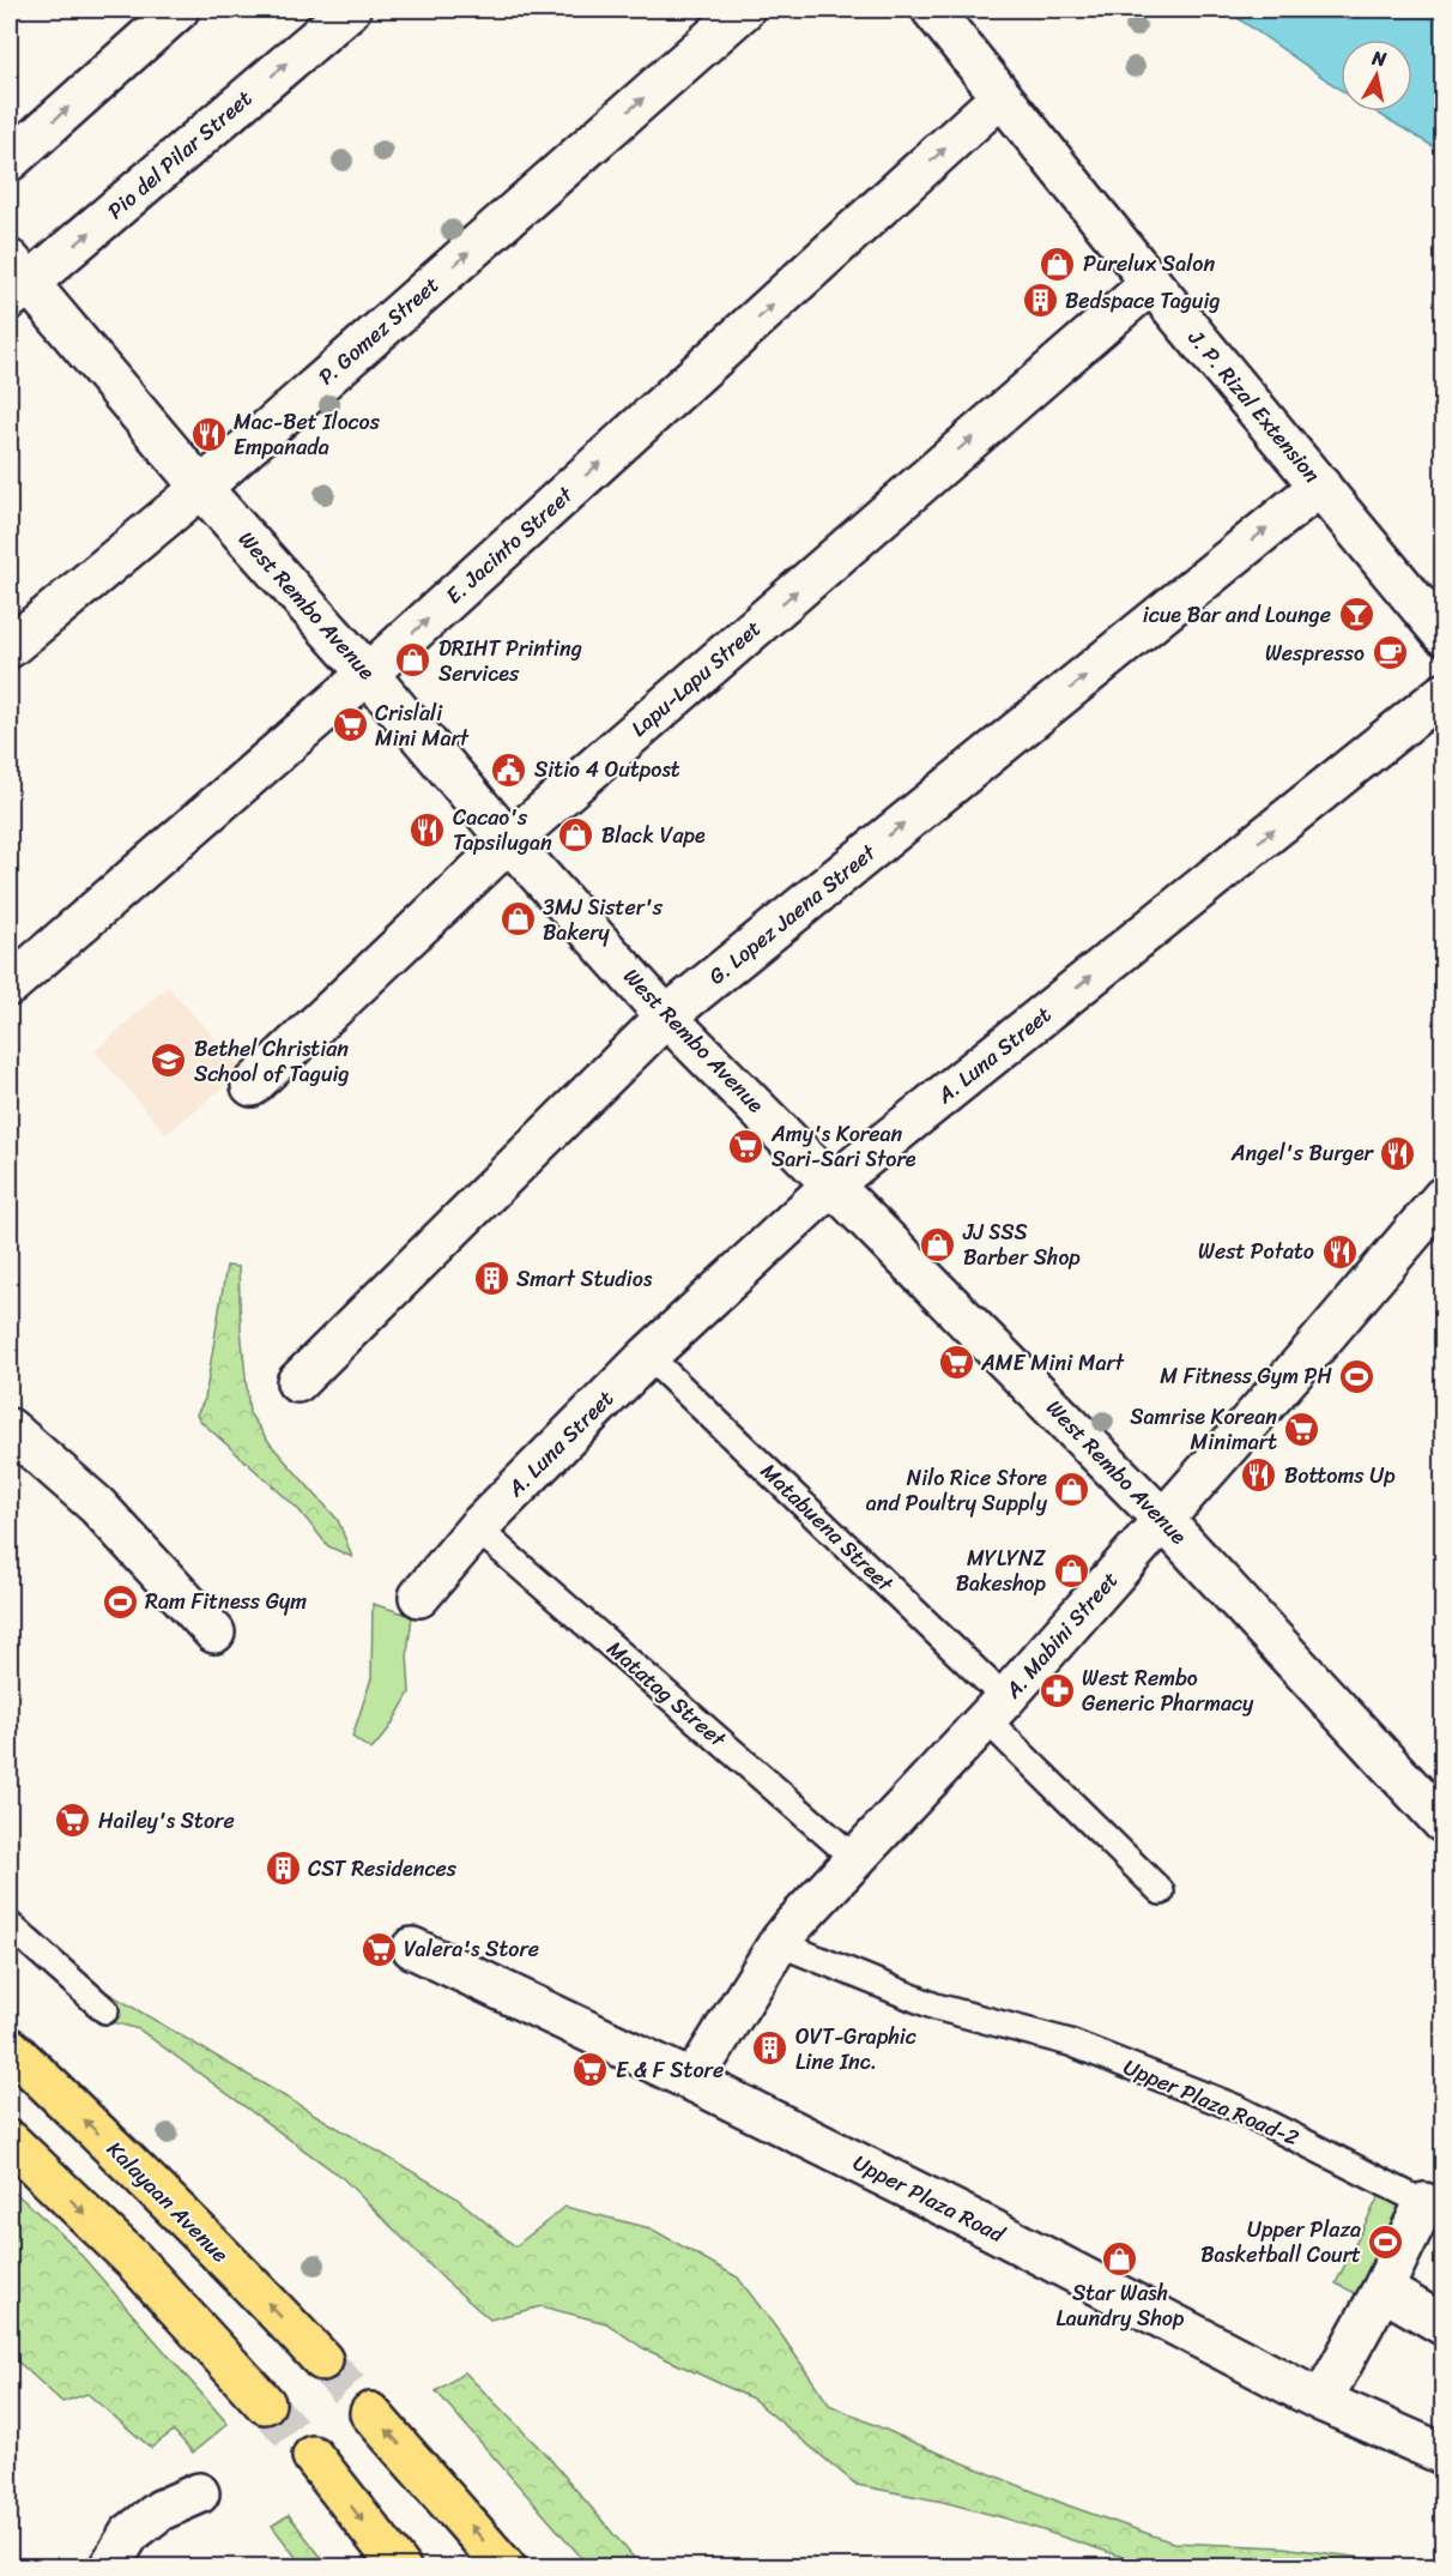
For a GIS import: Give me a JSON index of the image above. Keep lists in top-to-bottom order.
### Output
{
  "streets": {
    "main road": ["Kalayaan Avenue"],
    "street": [
      "Pio del Pilar Street",
      "P. Gomez Street",
      "J. P. Rizal Extension",
      "E. Jacinto Street",
      "West Rembo Avenue",
      "Lapu-Lapu Street",
      "G. Lopez Jaena Street",
      "A. Luna Street",
      "A. Mabini Street",
      "Upper Plaza Road-2",
      "Upper Plaza Road"
    ],
    "lane": ["Matabuena Street", "Matatag Street"]
  },
  "crossings": [
    ["Pio del Pilar Street", "West Rembo Avenue"],
    ["P. Gomez Street", "West Rembo Avenue"],
    ["J. P. Rizal Extension", "E. Jacinto Street"],
    ["J. P. Rizal Extension", "Lapu-Lapu Street"],
    ["J. P. Rizal Extension", "G. Lopez Jaena Street"],
    ["E. Jacinto Street", "West Rembo Avenue"],
    ["West Rembo Avenue", "Lapu-Lapu Street"],
    ["West Rembo Avenue", "G. Lopez Jaena Street"],
    ["West Rembo Avenue", "A. Luna Street"],
    ["West Rembo Avenue", "A. Mabini Street"],
    ["A. Luna Street", "Matabuena Street"],
    ["A. Luna Street", "Matatag Street"],
    ["Matabuena Street", "A. Mabini Street"],
    ["A. Mabini Street", "Matatag Street"],
    ["A. Mabini Street", "Upper Plaza Road-2"],
    ["A. Mabini Street", "Upper Plaza Road"],
    ["Upper Plaza Road-2", "Upper Plaza Road"]
  ],
  "one_way": [
    "P. Gomez Street",
    "E. Jacinto Street",
    "Lapu-Lapu Street",
    "G. Lopez Jaena Street",
    "A. Luna Street"
  ],
  "places": {
    "shop": [
      "Purelux Salon",
      "DRIHT Printing Services",
      "Black Vape",
      "3MJ Sister's Bakery",
      "JJ SSS Barber Shop",
      "Nilo Rice Store and Poultry Supply",
      "MYLYNZ Bakeshop",
      "Star Wash Laundry Shop"
    ],
    "building": [
      "Bedspace Taguig",
      "Smart Studios",
      "CST Residences",
      "OVT-Graphic Line Inc."
    ],
    "restaurant": [
      "Mac-Bet Ilocos Empanada",
      "Cacao's Tapsilugan",
      "Angel's Burger",
      "West Potato",
      "Bottoms Up"
    ],
    "bar": ["icue Bar and Lounge"],
    "cafe": ["Wespresso"],
    "supermarket": [
      "Crislali Mini Mart",
      "Amy's Korean Sari-Sari Store",
      "AME Mini Mart",
      "Samrise Korean Minimart",
      "Hailey's Store",
      "Valera's Store",
      "E & F Store"
    ],
    "public building": ["Sitio 4 Outpost"],
    "school or university": ["Bethel Christian School of Taguig"],
    "sports": ["M Fitness Gym PH", "Ram Fitness Gym", "Upper Plaza Basketball Court"],
    "pharmacy": ["West Rembo Generic Pharmacy"]
  },
  "north": "top"
}
